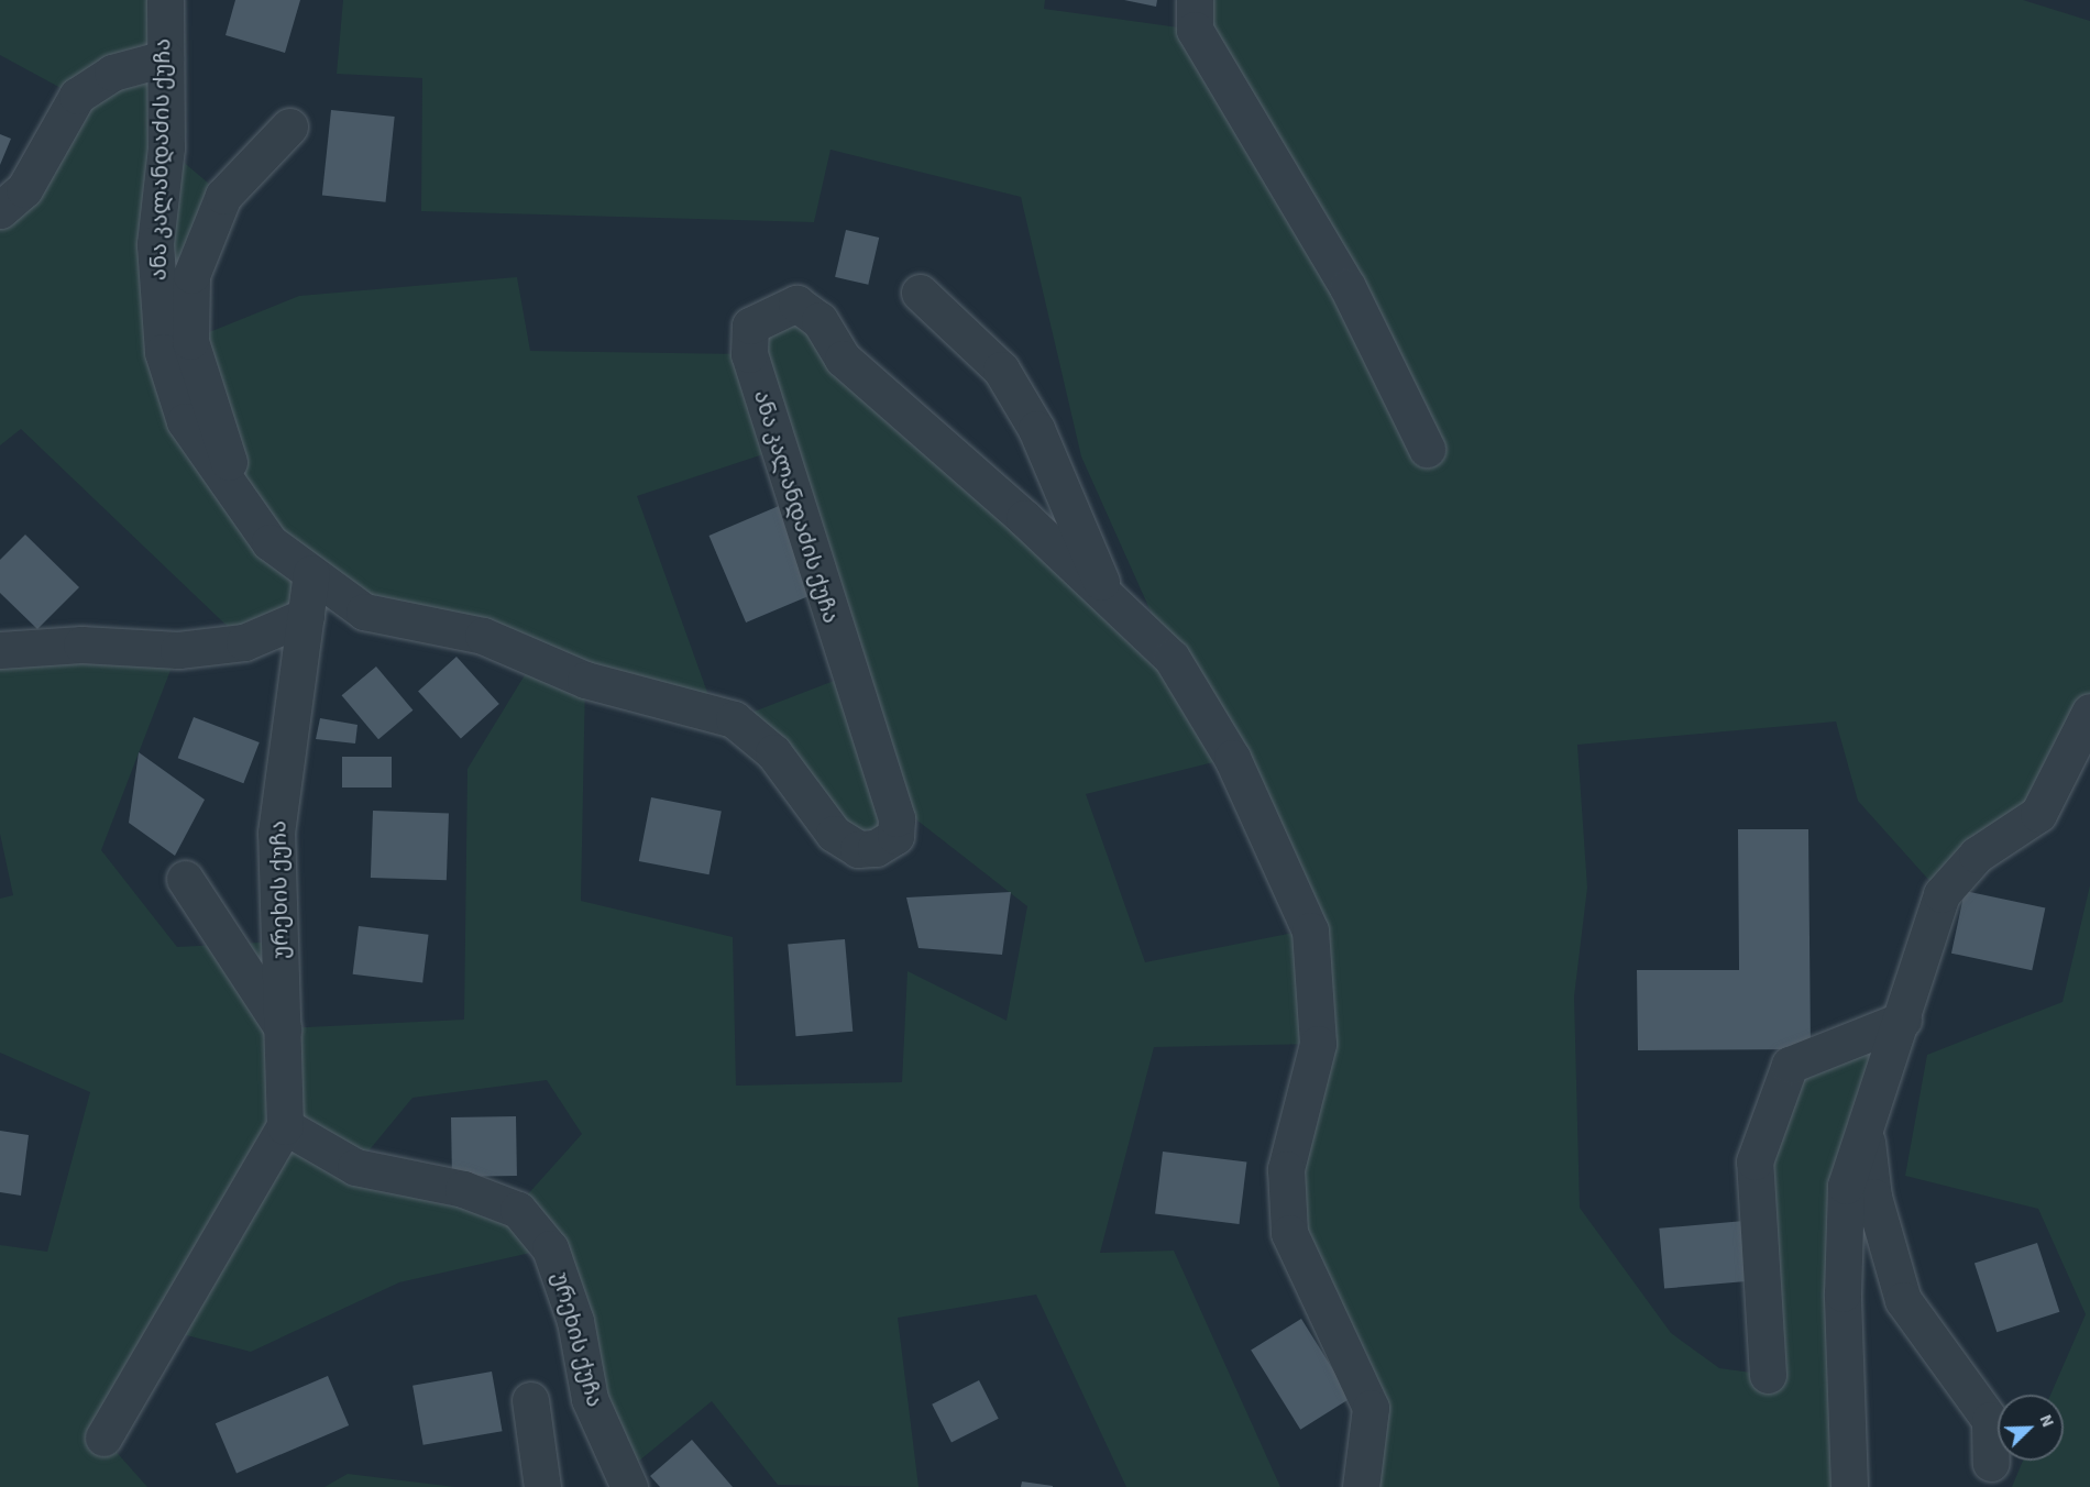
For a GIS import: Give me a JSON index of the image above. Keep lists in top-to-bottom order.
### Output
{
  "streets": {
    "street": ["ანა კალანდაძის ქუჩა", "ურეხის ქუჩა"]
  },
  "crossings": [
    ["ანა კალანდაძის ქუჩა", "ურეხის ქუჩა"]
  ],
  "north": "top right"
}
